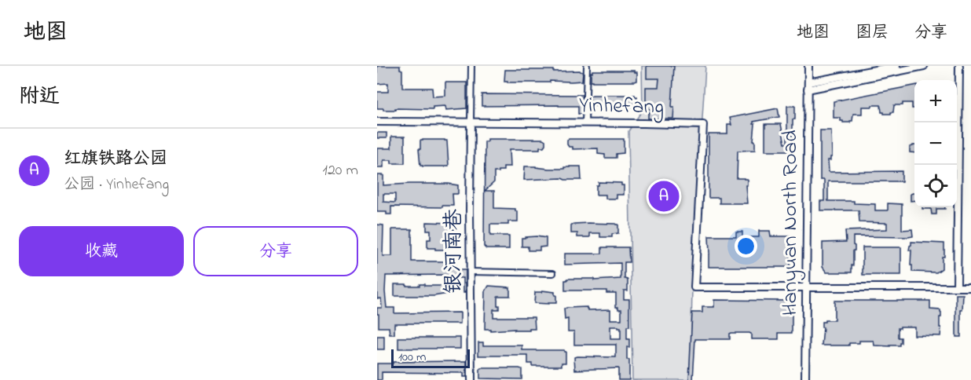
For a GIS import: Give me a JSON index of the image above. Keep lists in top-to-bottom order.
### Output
{
  "streets": {
    "street": ["Yinhefang", "Hanyuan North Road", "银河南巷"]
  },
  "crossings": [
    ["Yinhefang", "Hanyuan North Road"],
    ["Yinhefang", "银河南巷"]
  ],
  "scale_bar": "100 m",
  "page": {
    "header": "地图",
    "nav": ["地图", "图层", "分享"],
    "heading": "附近",
    "map_buttons": ["+", "−"],
    "list": [
      {
        "mark": "A",
        "name": "红旗铁路公园",
        "note": "公园 · Yinhefang",
        "value": "120 m"
      }
    ],
    "pins": "A",
    "buttons": ["收藏", "分享"],
    "scale": "100 m"
  }
}
